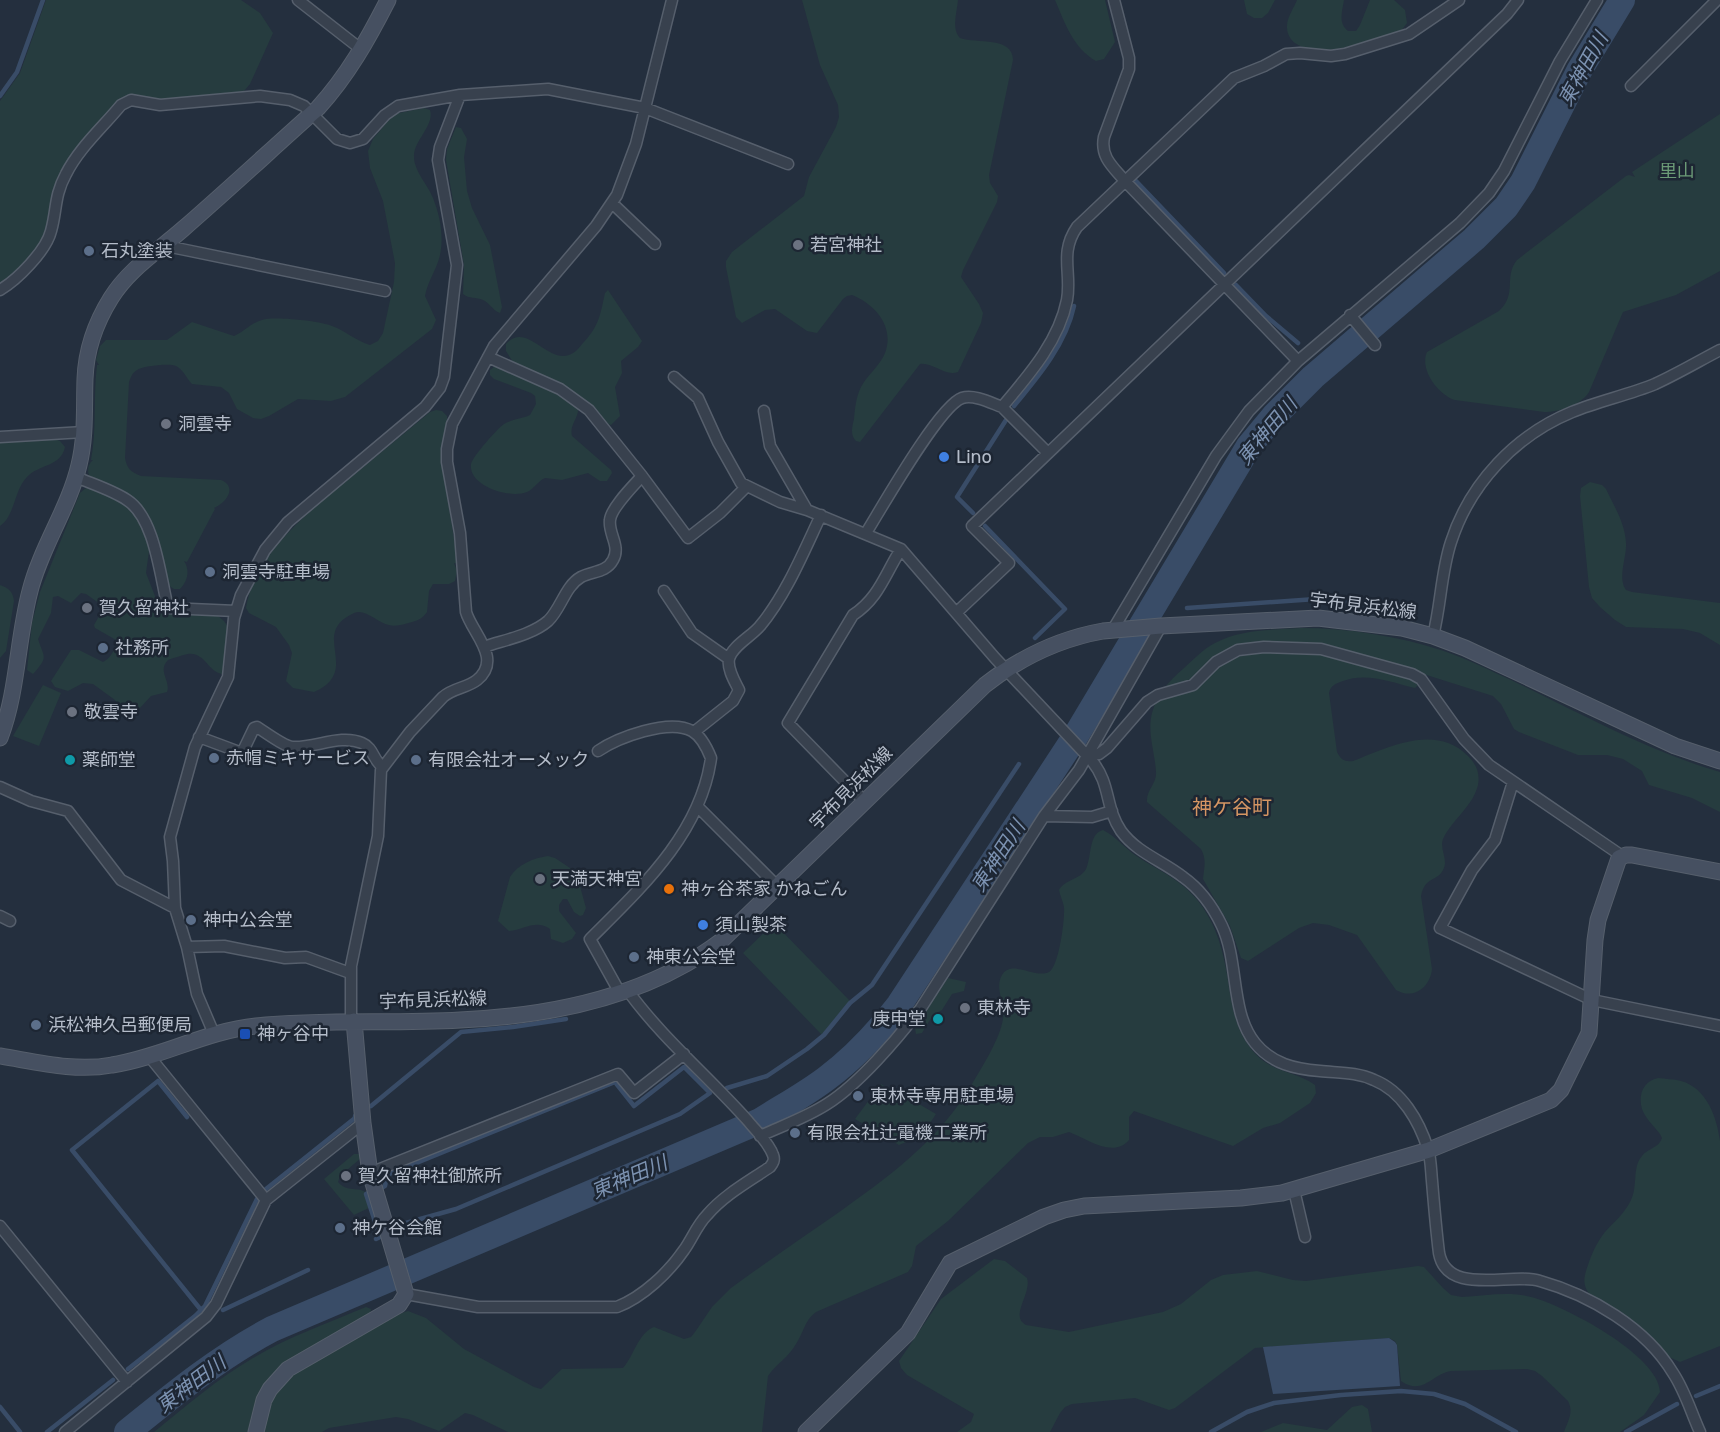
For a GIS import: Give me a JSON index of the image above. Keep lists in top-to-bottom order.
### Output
{
  "streets": {
    "street": ["宇布見浜松線"]
  },
  "districts": ["神ケ谷町"],
  "water": ["東神田川"],
  "parks": ["里山"],
  "places": {
    "other": [
      "若宮神社",
      "石丸塗装",
      "洞雲寺",
      "Lino",
      "洞雲寺駐車場",
      "賀久留神社",
      "社務所",
      "敬雲寺",
      "赤帽ミキサービス",
      "薬師堂",
      "有限会社オーメック",
      "天満天神宮",
      "神ヶ谷茶家 かねごん",
      "神中公会堂",
      "須山製茶",
      "神東公会堂",
      "東林寺",
      "庚申堂",
      "浜松神久呂郵便局",
      "東林寺専用駐車場",
      "有限会社辻電機工業所",
      "賀久留神社御旅所",
      "神ケ谷会館"
    ],
    "transit": ["神ヶ谷中"]
  }
}
